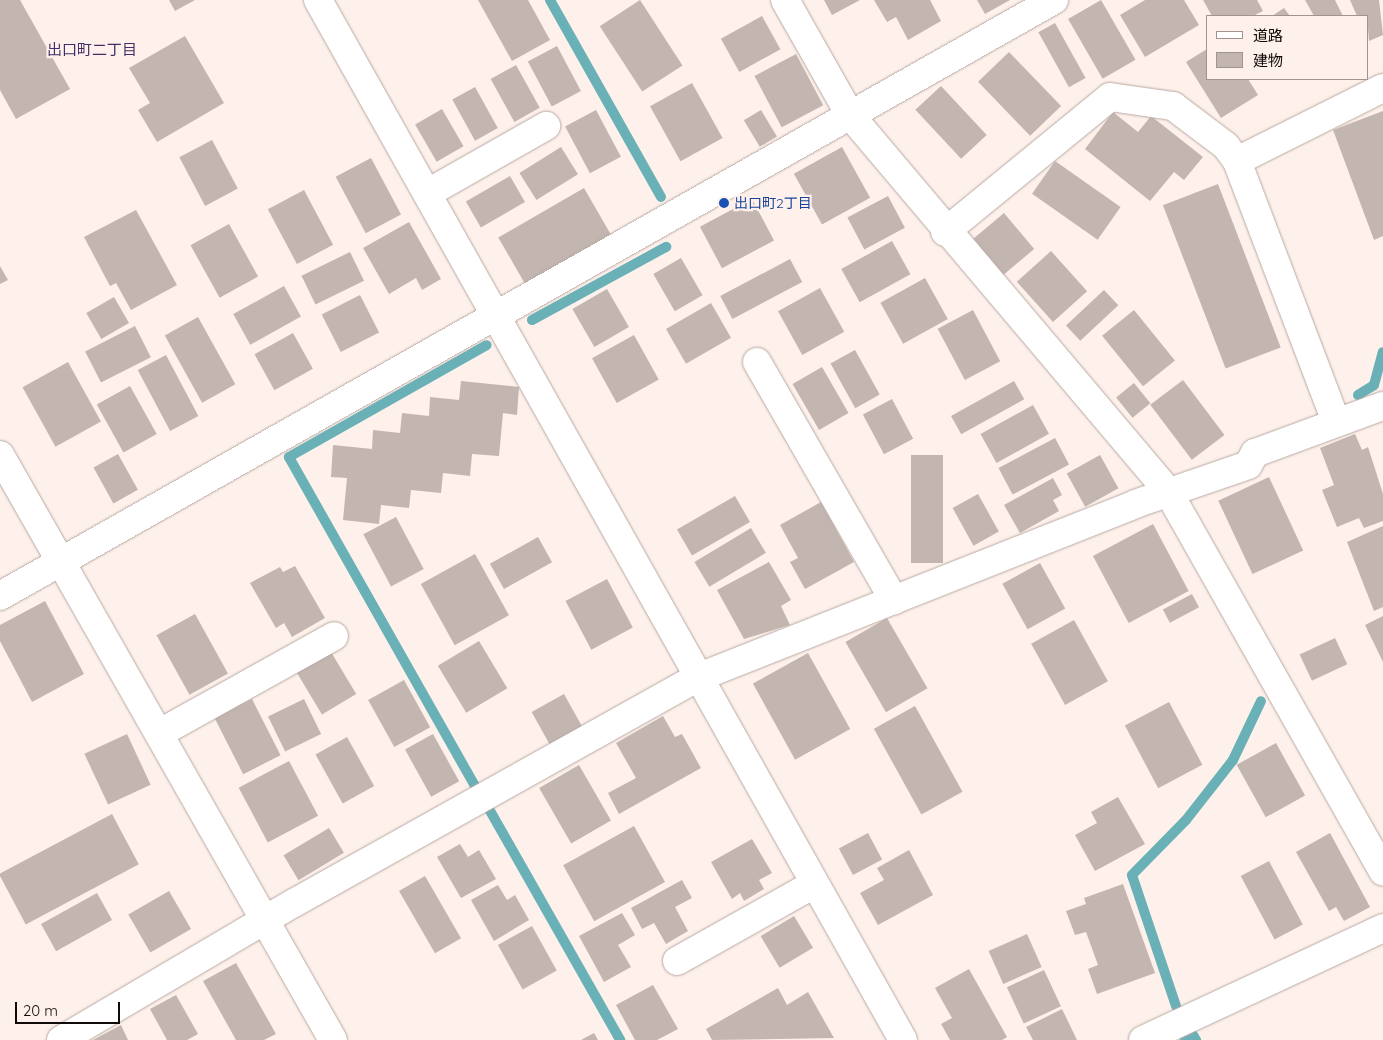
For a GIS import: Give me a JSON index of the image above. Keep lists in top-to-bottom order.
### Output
{
  "districts": ["出口町二丁目"],
  "places": ["出口町2丁目"],
  "legend": ["道路", "建物"],
  "scale_bar": "20 m"
}
